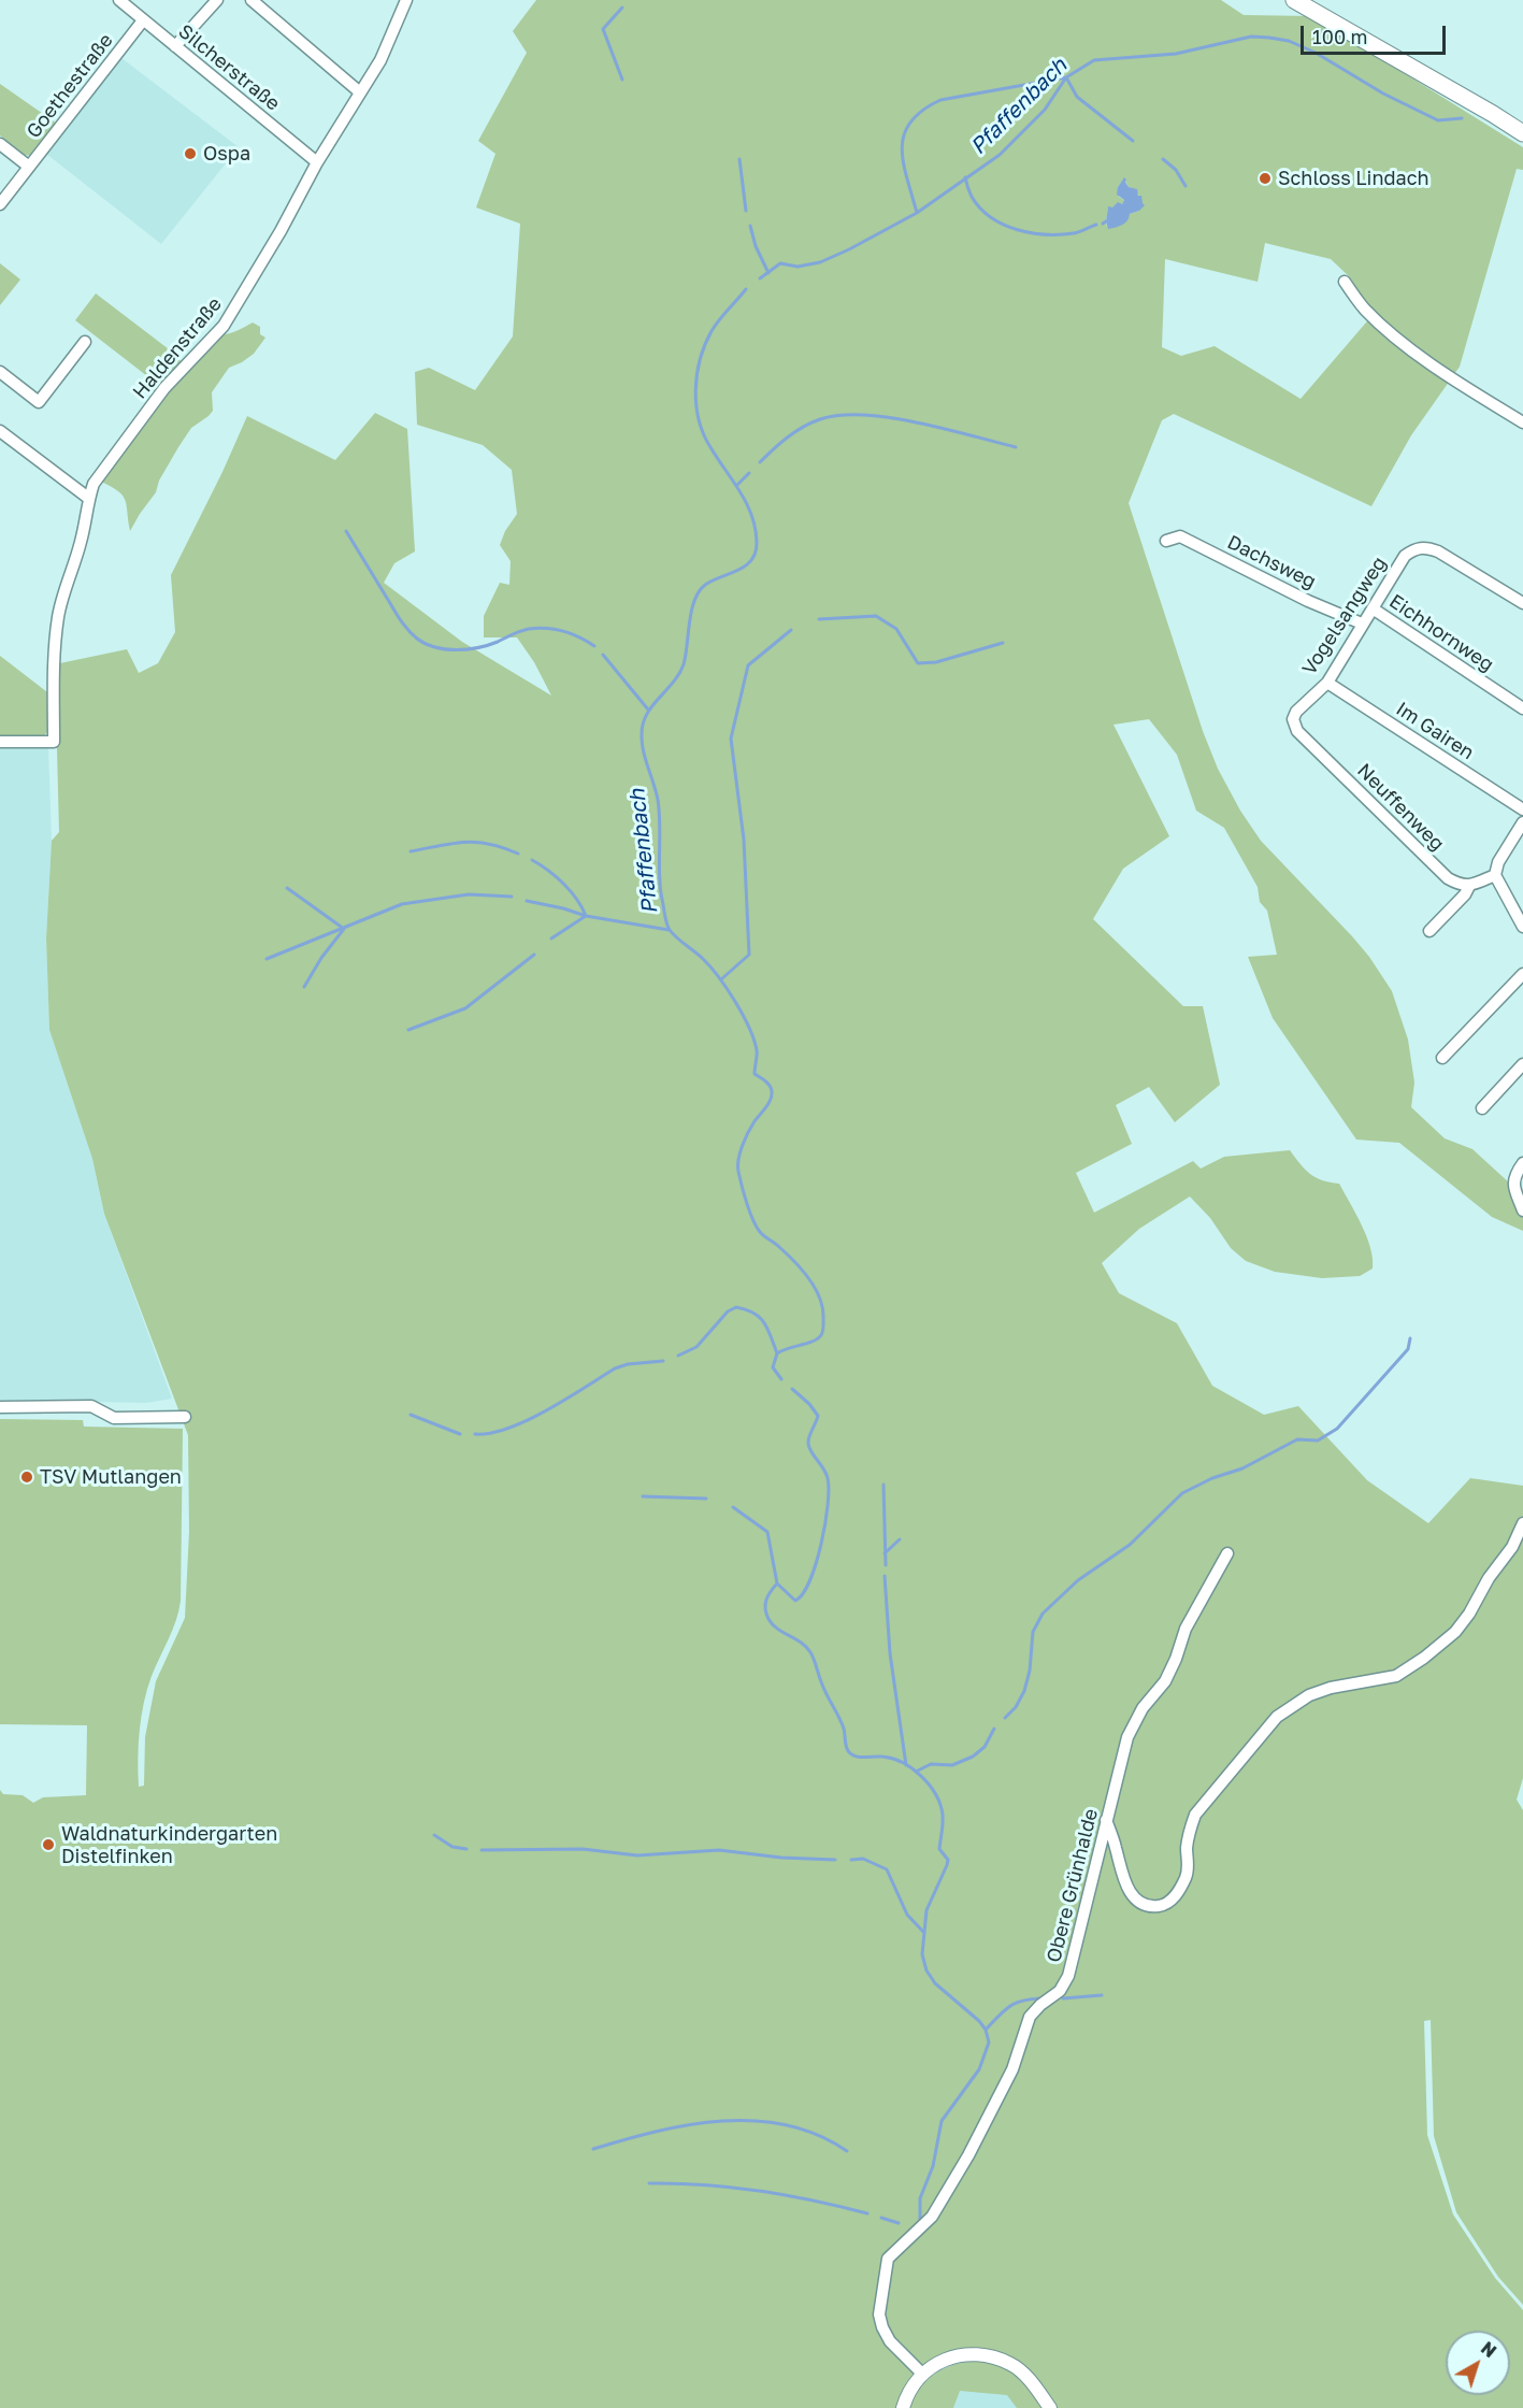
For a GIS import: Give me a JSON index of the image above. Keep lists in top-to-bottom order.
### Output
{
  "streets": {
    "street": [
      "Silcherstraße",
      "Goethestraße",
      "Haldenstraße",
      "Dachsweg",
      "Vogelsangweg",
      "Eichhornweg",
      "Im Gairen",
      "Neuffenweg",
      "Obere Grünhalde"
    ]
  },
  "crossings": [
    ["Silcherstraße", "Goethestraße"],
    ["Silcherstraße", "Haldenstraße"],
    ["Dachsweg", "Vogelsangweg"],
    ["Vogelsangweg", "Eichhornweg"],
    ["Vogelsangweg", "Im Gairen"],
    ["Vogelsangweg", "Neuffenweg"]
  ],
  "water": ["Pfaffenbach"],
  "places": [
    "Ospa",
    "Schloss Lindach",
    "TSV Mutlangen",
    "Waldnaturkindergarten Distelfinken"
  ],
  "scale_bar": "100 m",
  "north": "top right"
}
